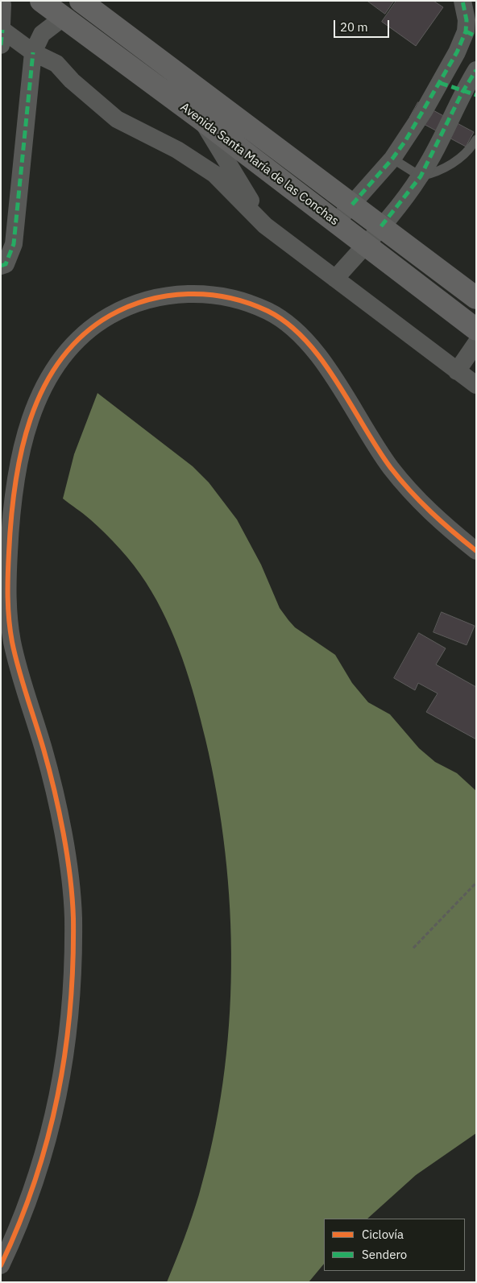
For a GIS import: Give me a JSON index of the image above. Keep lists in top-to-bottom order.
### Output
{
  "streets": {
    "main road": ["Avenida Santa María de las Conchas"]
  },
  "legend": ["Ciclovía", "Sendero"],
  "scale_bar": "20 m"
}
